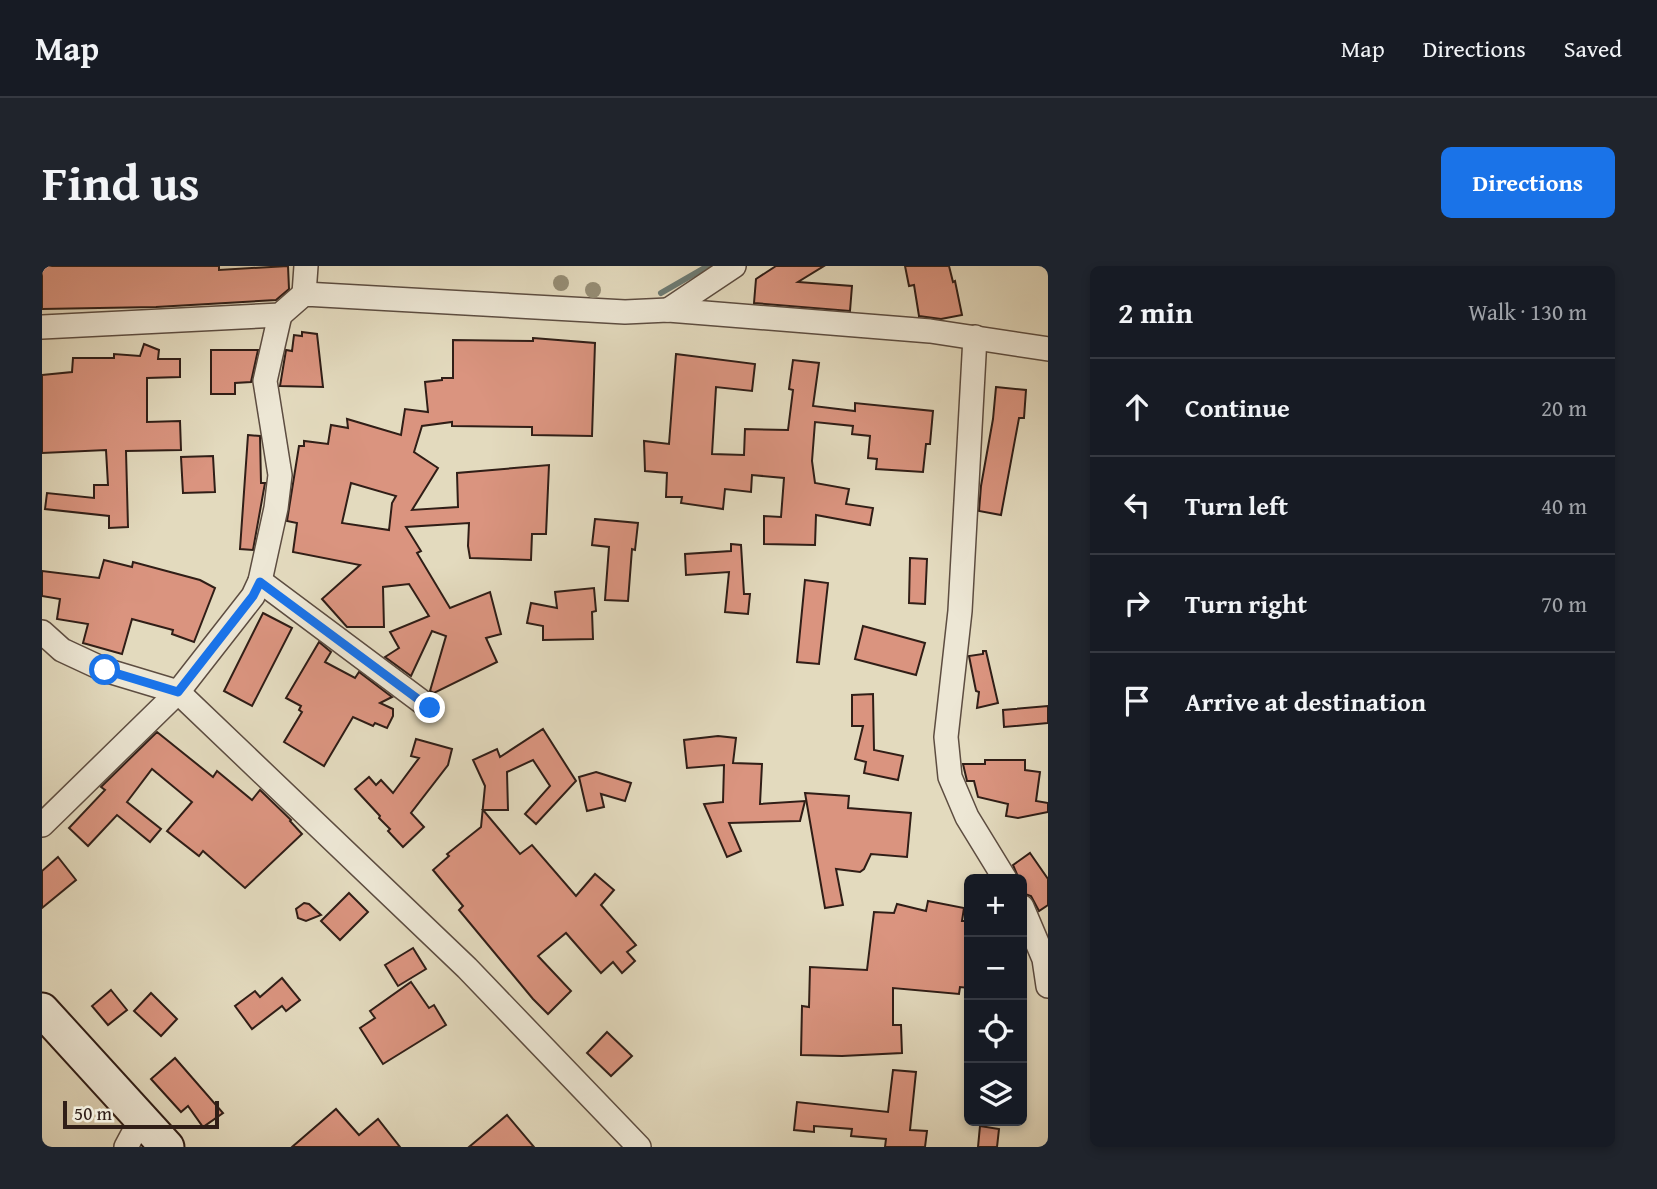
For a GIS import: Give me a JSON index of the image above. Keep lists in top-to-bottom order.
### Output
{
  "scale_bar": "50 m",
  "page": {
    "header": "Map",
    "nav": ["Map", "Directions", "Saved"],
    "title": "Find us",
    "buttons": "Directions",
    "heading": ["2 min", "Walk · 130 m"],
    "list": [
      ["Continue", "20 m"],
      ["Turn left", "40 m"],
      ["Turn right", "70 m"],
      "Arrive at destination"
    ],
    "map_buttons": ["+", "−"],
    "scale": "50 m"
  }
}
